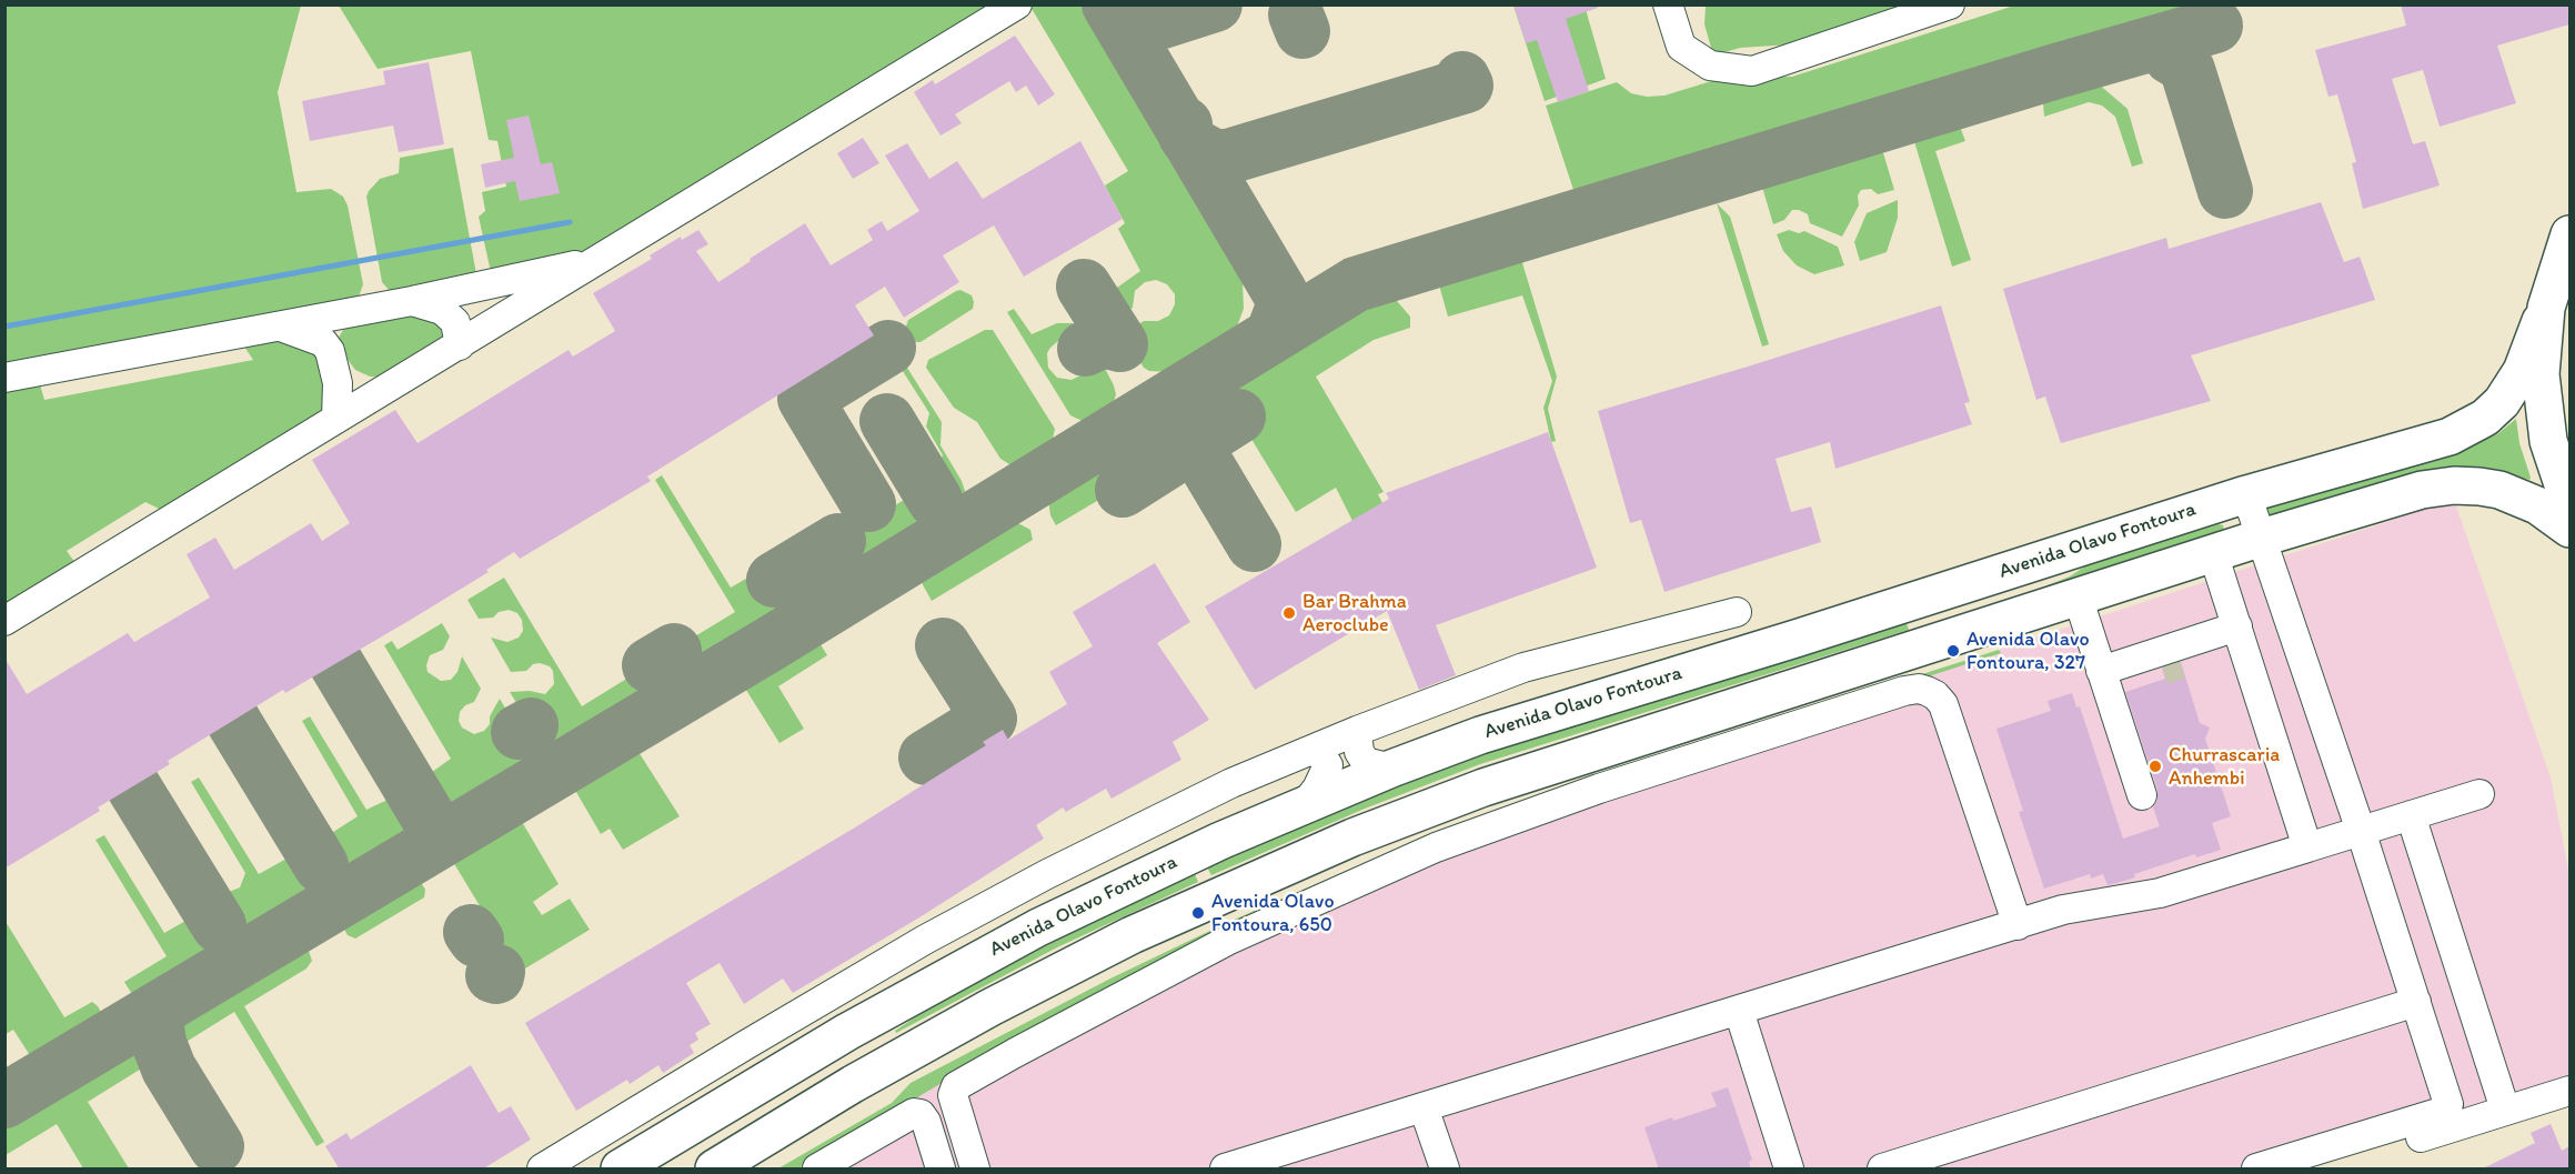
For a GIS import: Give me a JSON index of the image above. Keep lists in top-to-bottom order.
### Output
{
  "streets": {
    "main road": ["Avenida Olavo Fontoura"]
  },
  "places": [
    "Bar Brahma Aeroclube",
    "Avenida Olavo Fontoura, 327",
    "Churrascaria Anhembi",
    "Avenida Olavo Fontoura, 650"
  ]
}
